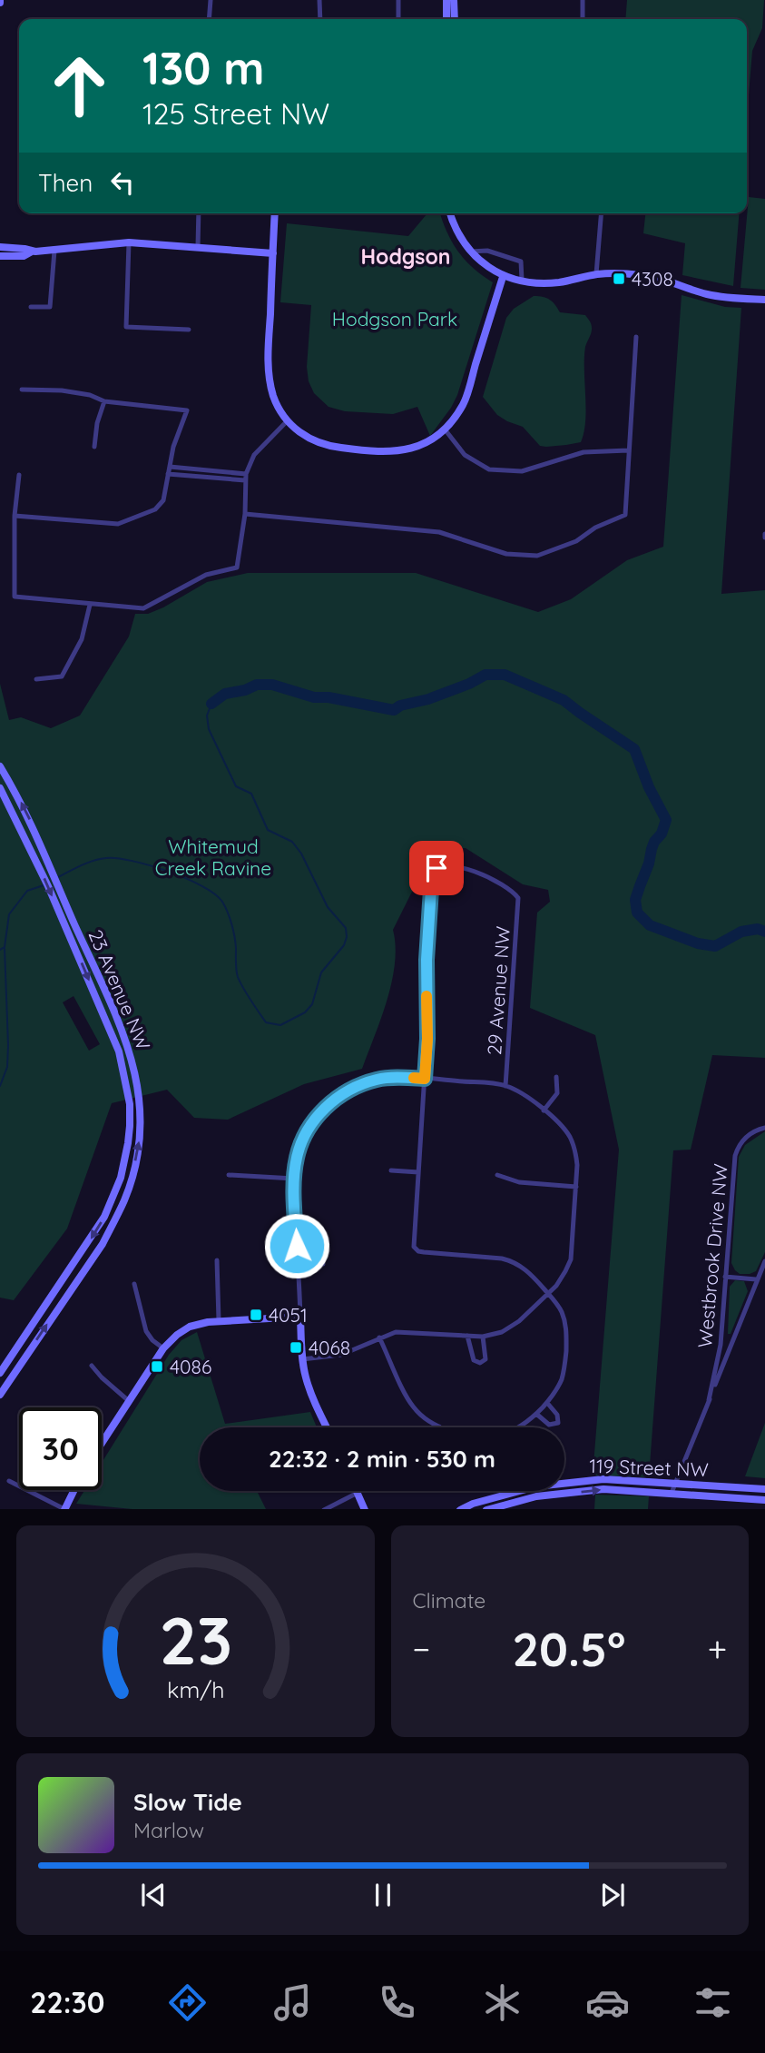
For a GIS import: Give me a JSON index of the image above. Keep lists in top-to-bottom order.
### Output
{
  "streets": {
    "main road": ["23 Avenue NW", "119 Street NW"],
    "street": ["29 Avenue NW", "Westbrook Drive NW"]
  },
  "crossings": [
    ["Westbrook Drive NW", "119 Street NW"]
  ],
  "districts": ["Hodgson"],
  "parks": ["Hodgson Park", "Whitemud Creek Ravine"],
  "places": {
    "transit": [
      "4308",
      "4051",
      "4068",
      "4086"
    ]
  },
  "page": {
    "turn": ["130 m", "125 Street NW"],
    "then": "Then",
    "limit": "30",
    "trip": "22:32 · 2 min · 530 m",
    "tile": "Climate",
    "heat": ["−", "20.5°", "+"],
    "song": ["Slow Tide", "Marlow"],
    "tabs": "22:30",
    "gauge": ["23", "km/h"]
  }
}
